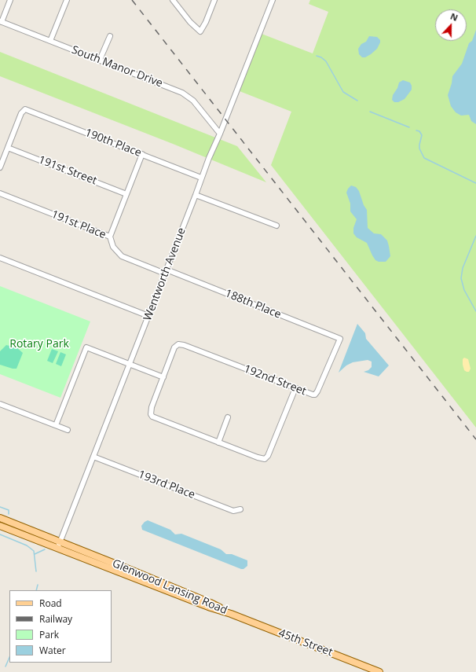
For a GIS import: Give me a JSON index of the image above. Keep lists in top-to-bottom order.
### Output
{
  "streets": {
    "main road": ["Glenwood Lansing Road", "45th Street"],
    "street": [
      "South Manor Drive",
      "190th Place",
      "191st Street",
      "191st Place",
      "Wentworth Avenue",
      "188th Place",
      "192nd Street",
      "193rd Place"
    ]
  },
  "crossings": [
    ["South Manor Drive", "Wentworth Avenue"],
    ["190th Place", "191st Street"],
    ["190th Place", "Wentworth Avenue"],
    ["191st Place", "Wentworth Avenue"],
    ["191st Place", "188th Place"],
    ["Wentworth Avenue", "188th Place"],
    ["Wentworth Avenue", "193rd Place"],
    ["Wentworth Avenue", "Glenwood Lansing Road"],
    ["188th Place", "192nd Street"],
    ["Glenwood Lansing Road", "45th Street"]
  ],
  "parks": ["Rotary Park"],
  "legend": [
    "Road",
    "Railway",
    "Park",
    "Water"
  ],
  "north": "top"
}
